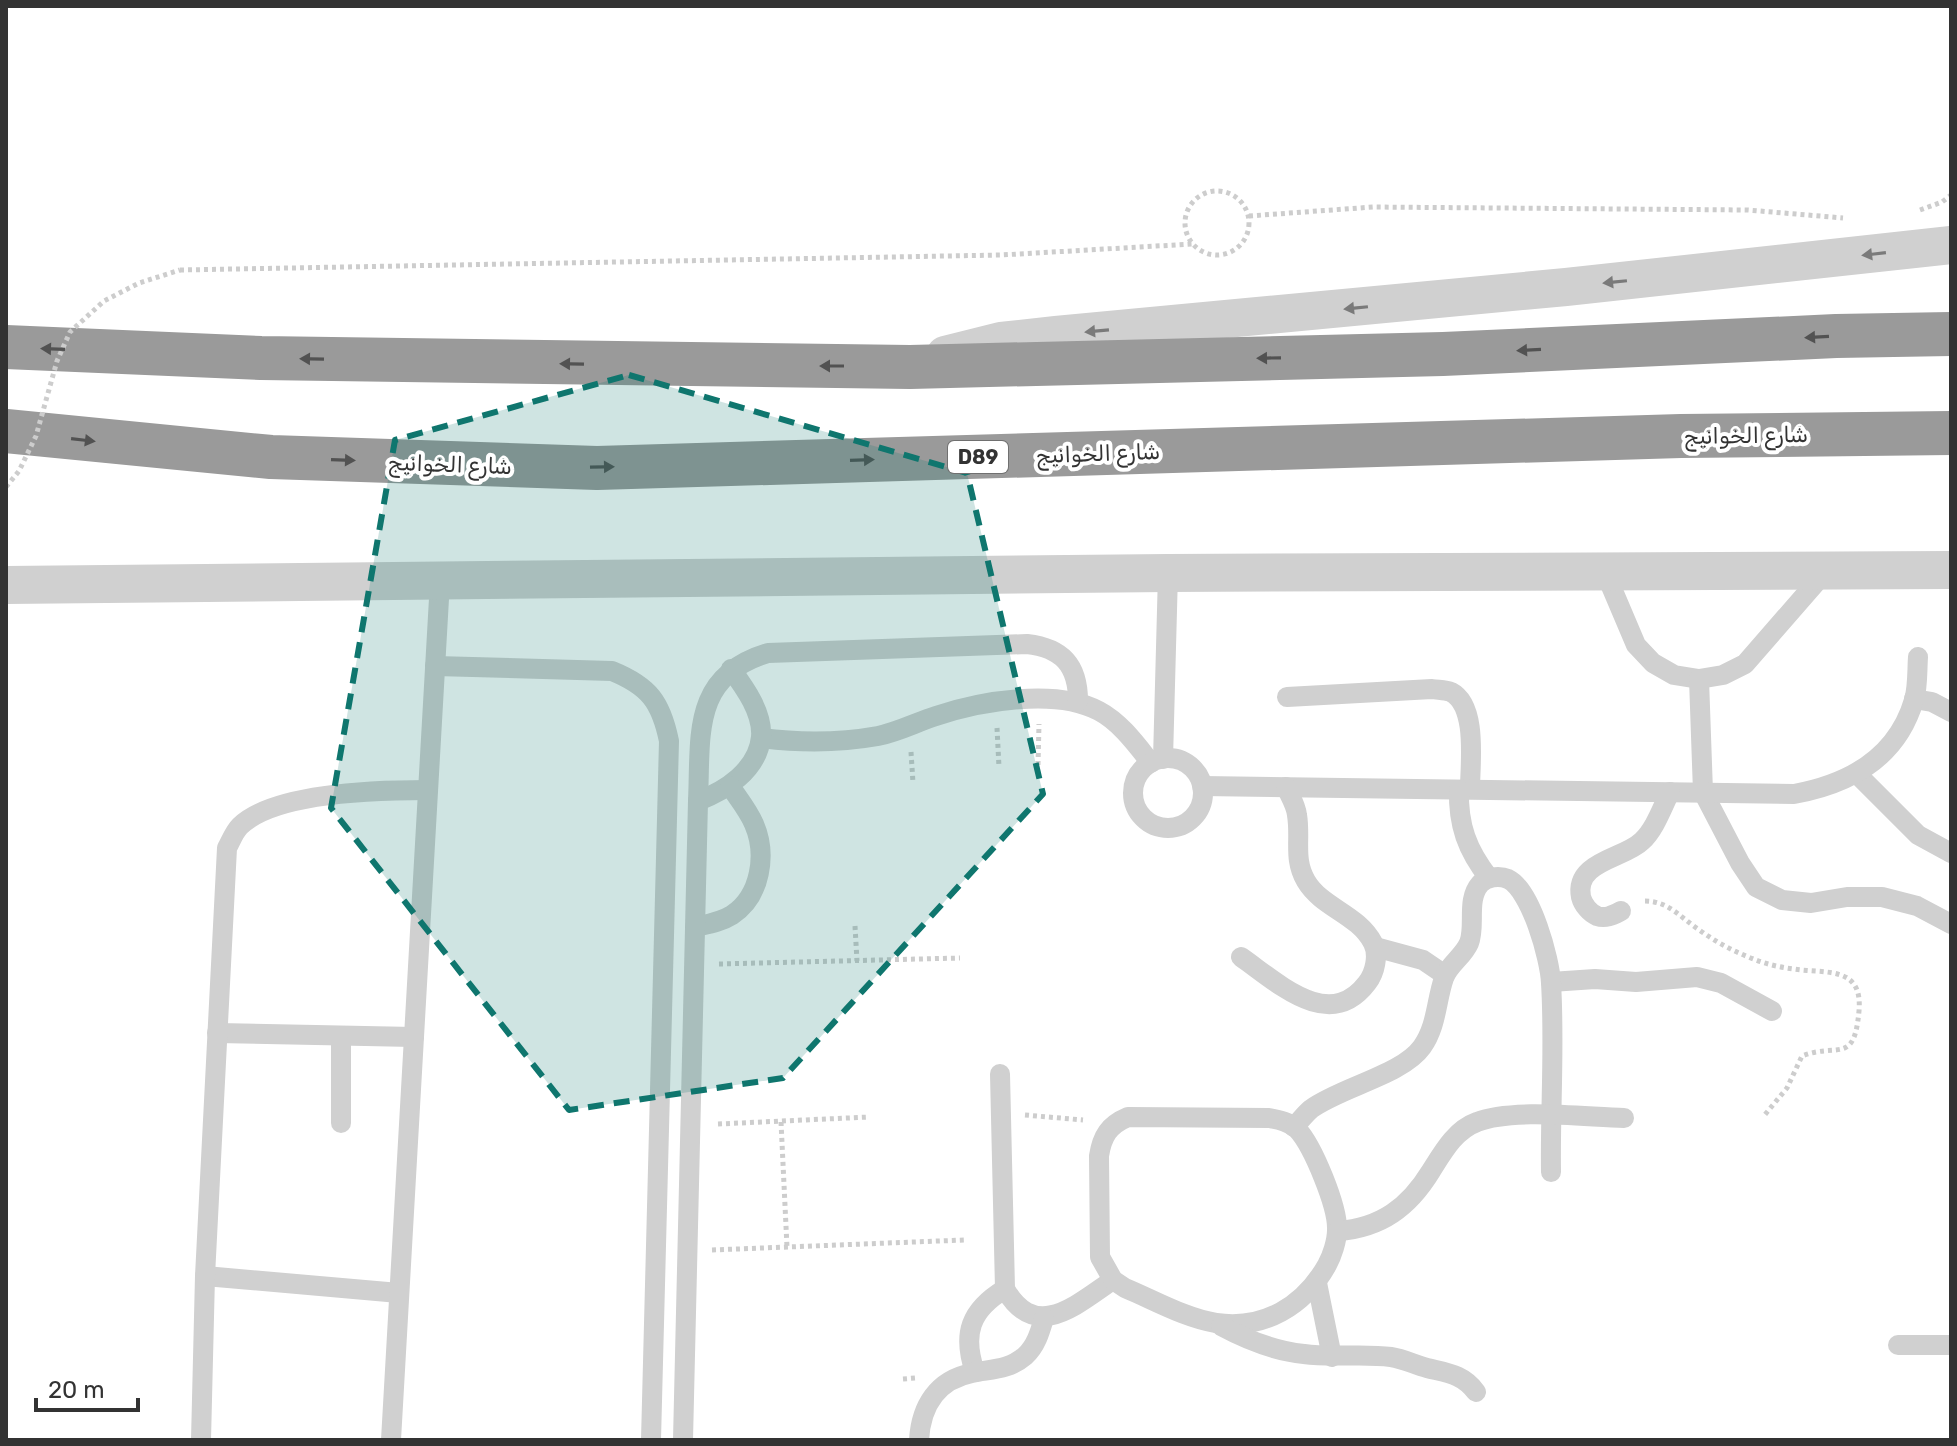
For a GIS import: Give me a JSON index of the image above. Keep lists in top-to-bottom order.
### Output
{
  "streets": {
    "highway": ["شارع الخوانيج", "D89"]
  },
  "scale_bar": "20 m"
}
